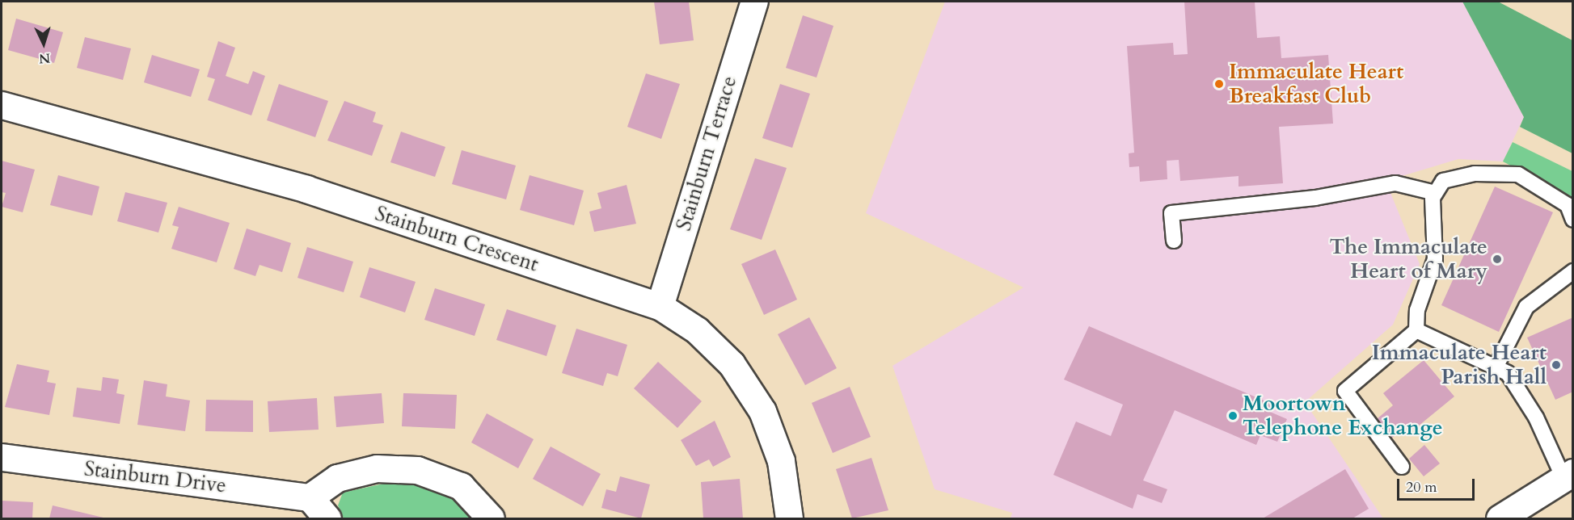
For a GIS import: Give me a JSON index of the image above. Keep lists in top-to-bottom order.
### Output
{
  "streets": {
    "street": ["Stainburn Terrace", "Stainburn Crescent", "Stainburn Drive"]
  },
  "crossings": [
    ["Stainburn Terrace", "Stainburn Crescent"]
  ],
  "places": [
    "Immaculate Heart Breakfast Club",
    "The Immaculate Heart of Mary",
    "Immaculate Heart Parish Hall",
    "Moortown Telephone Exchange"
  ],
  "scale_bar": "20 m",
  "north": "bottom"
}
